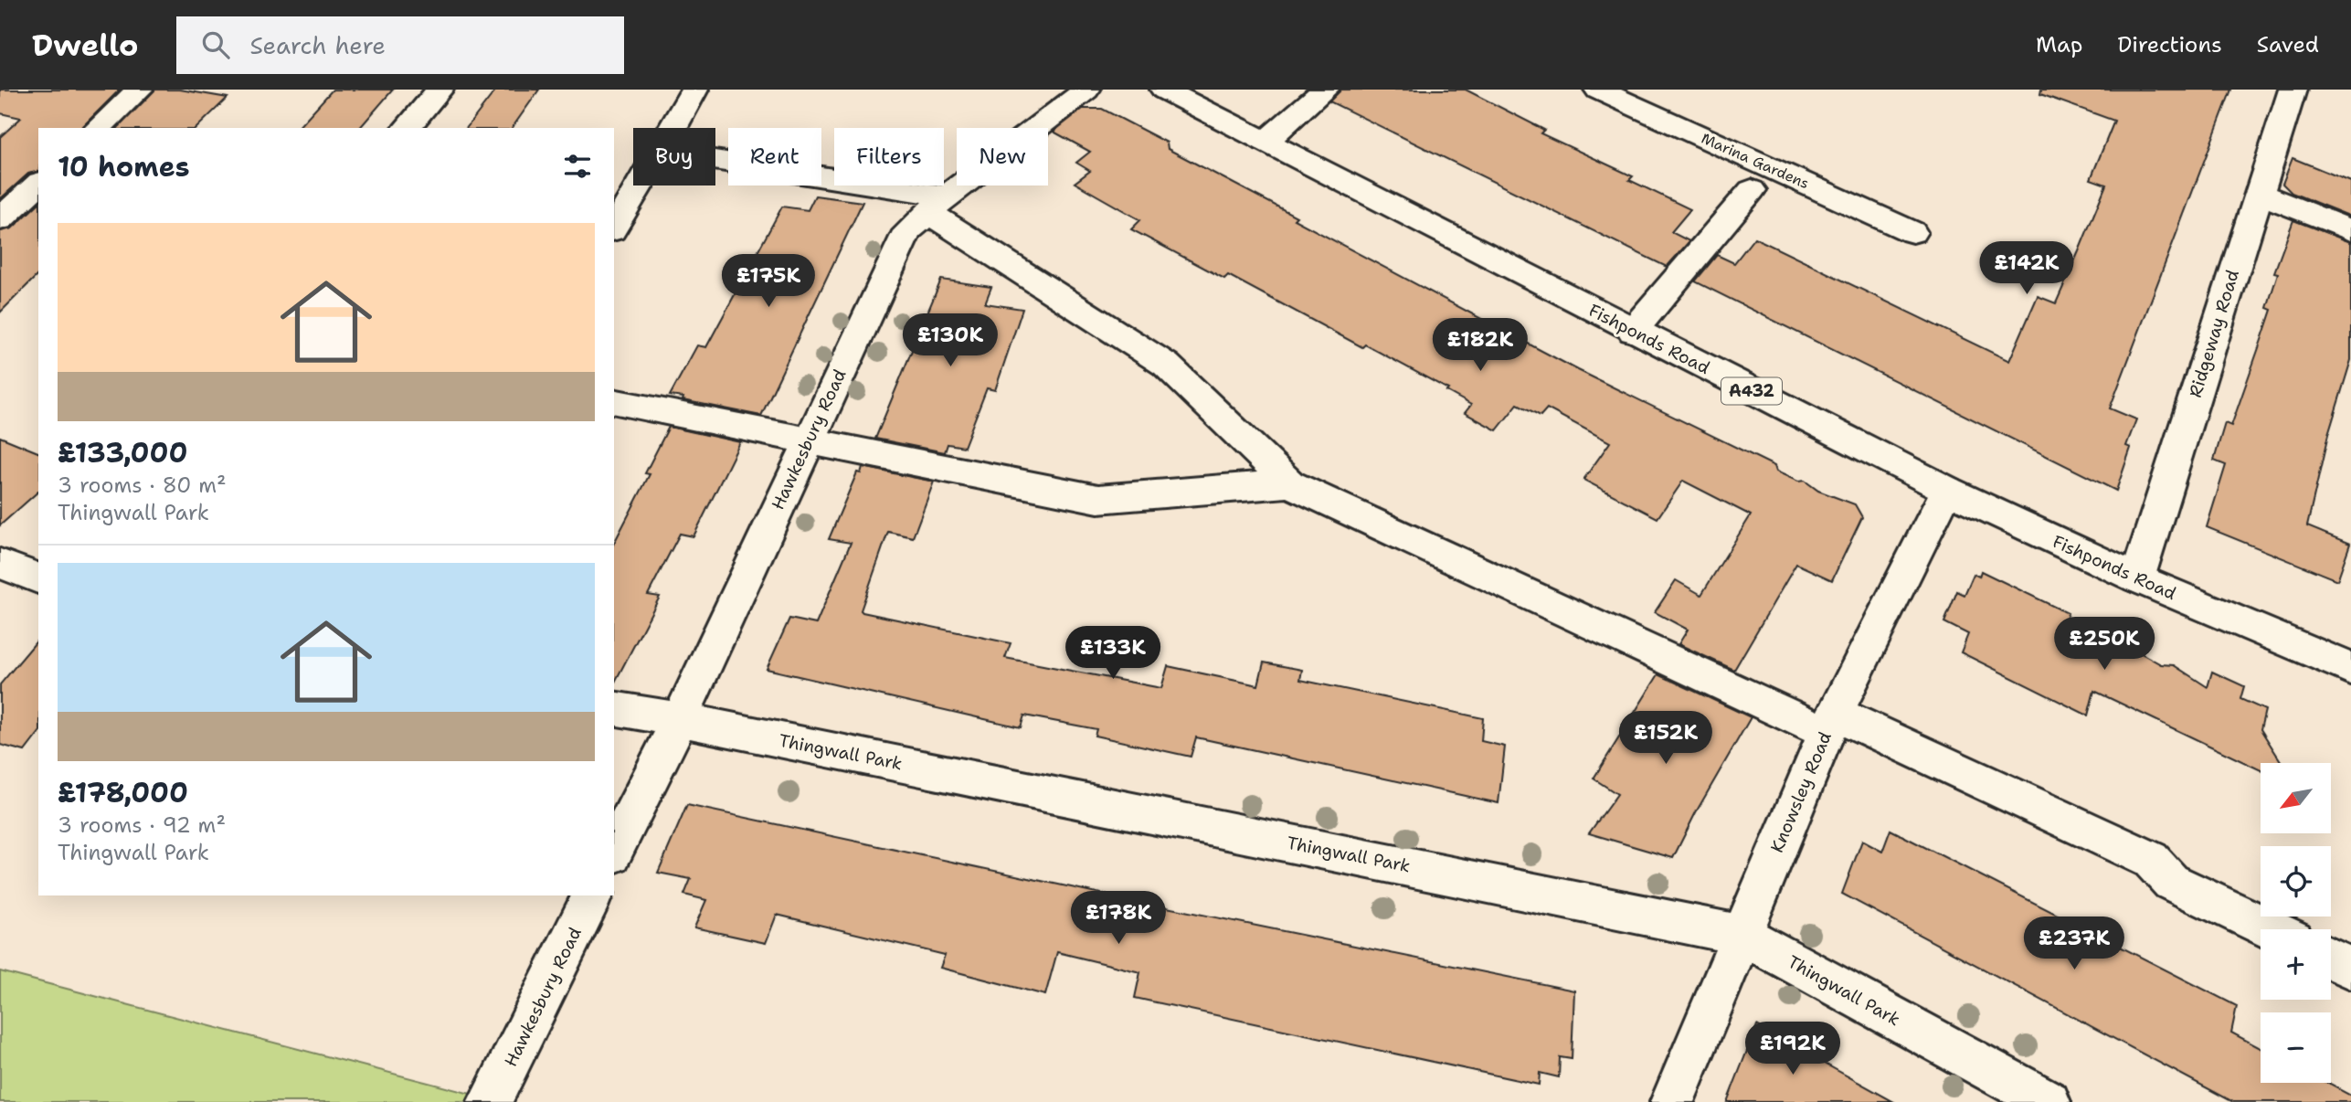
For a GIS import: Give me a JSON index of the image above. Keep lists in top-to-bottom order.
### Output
{
  "streets": {
    "street": [
      "Marina Gardens",
      "Ridgeway Road",
      "Fishponds Road",
      "A432",
      "Hawkesbury Road",
      "Thingwall Park",
      "Knowsley Road"
    ]
  },
  "crossings": [
    ["Ridgeway Road", "Fishponds Road"],
    ["Fishponds Road", "Knowsley Road"],
    ["Hawkesbury Road", "Thingwall Park"],
    ["Thingwall Park", "Knowsley Road"]
  ],
  "north": "bottom left",
  "page": {
    "header": "Dwello",
    "search": "Search here",
    "nav": ["Map", "Directions", "Saved"],
    "chip": [
      "Buy",
      "Rent",
      "Filters",
      "New"
    ],
    "heading": "10 homes",
    "list": [
      {
        "name": "£133,000",
        "note": "3 rooms · 80 m² · Thingwall Park"
      },
      {
        "name": "£178,000",
        "note": "3 rooms · 92 m² · Thingwall Park"
      }
    ],
    "price": [
      "£142K",
      "£175K",
      "£130K",
      "£182K",
      "£250K",
      "£133K",
      "£152K",
      "£178K",
      "£237K",
      "£192K"
    ],
    "map_buttons": ["+", "−"]
  }
}
